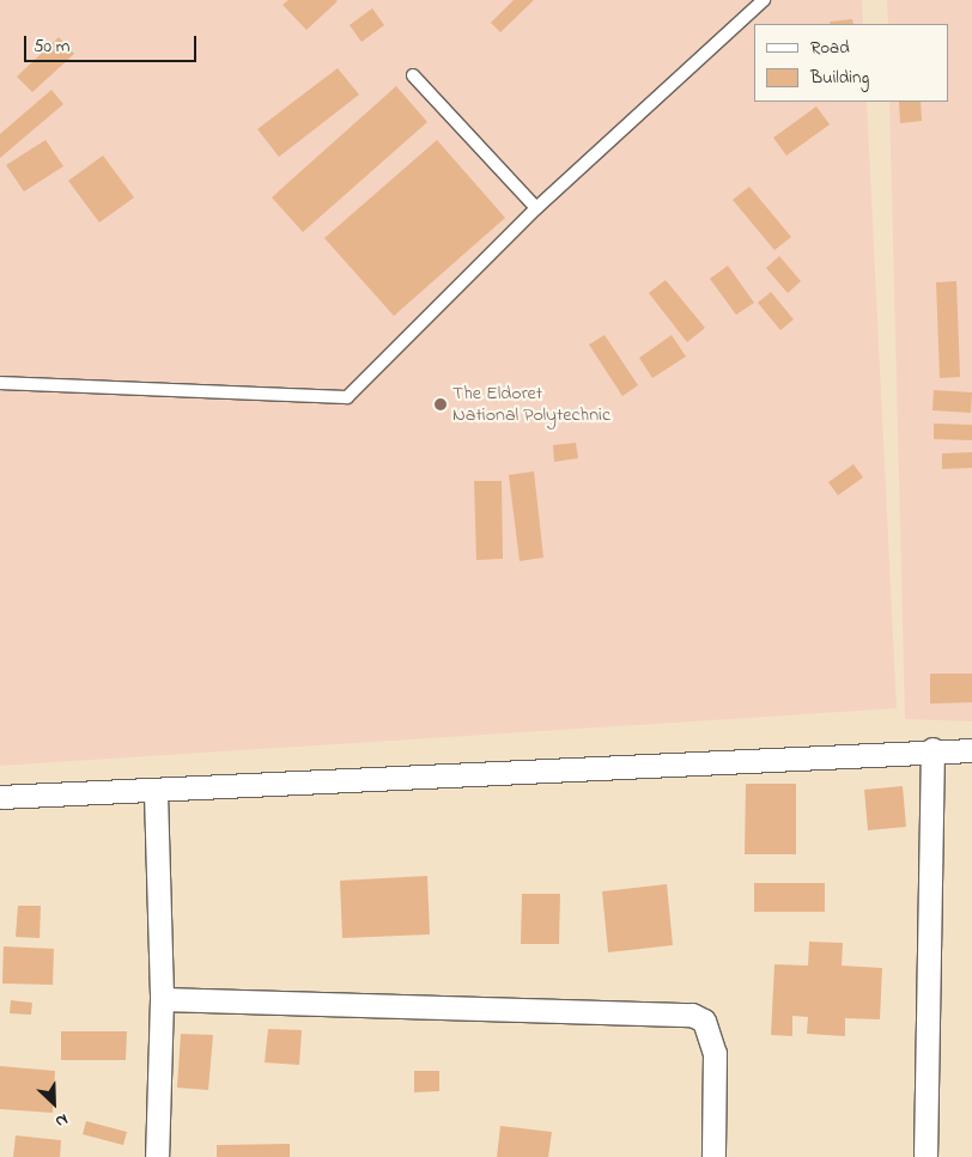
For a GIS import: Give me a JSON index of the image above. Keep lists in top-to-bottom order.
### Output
{
  "places": ["The Eldoret National Polytechnic"],
  "legend": ["Road", "Building"],
  "scale_bar": "50 m",
  "north": "bottom right"
}
